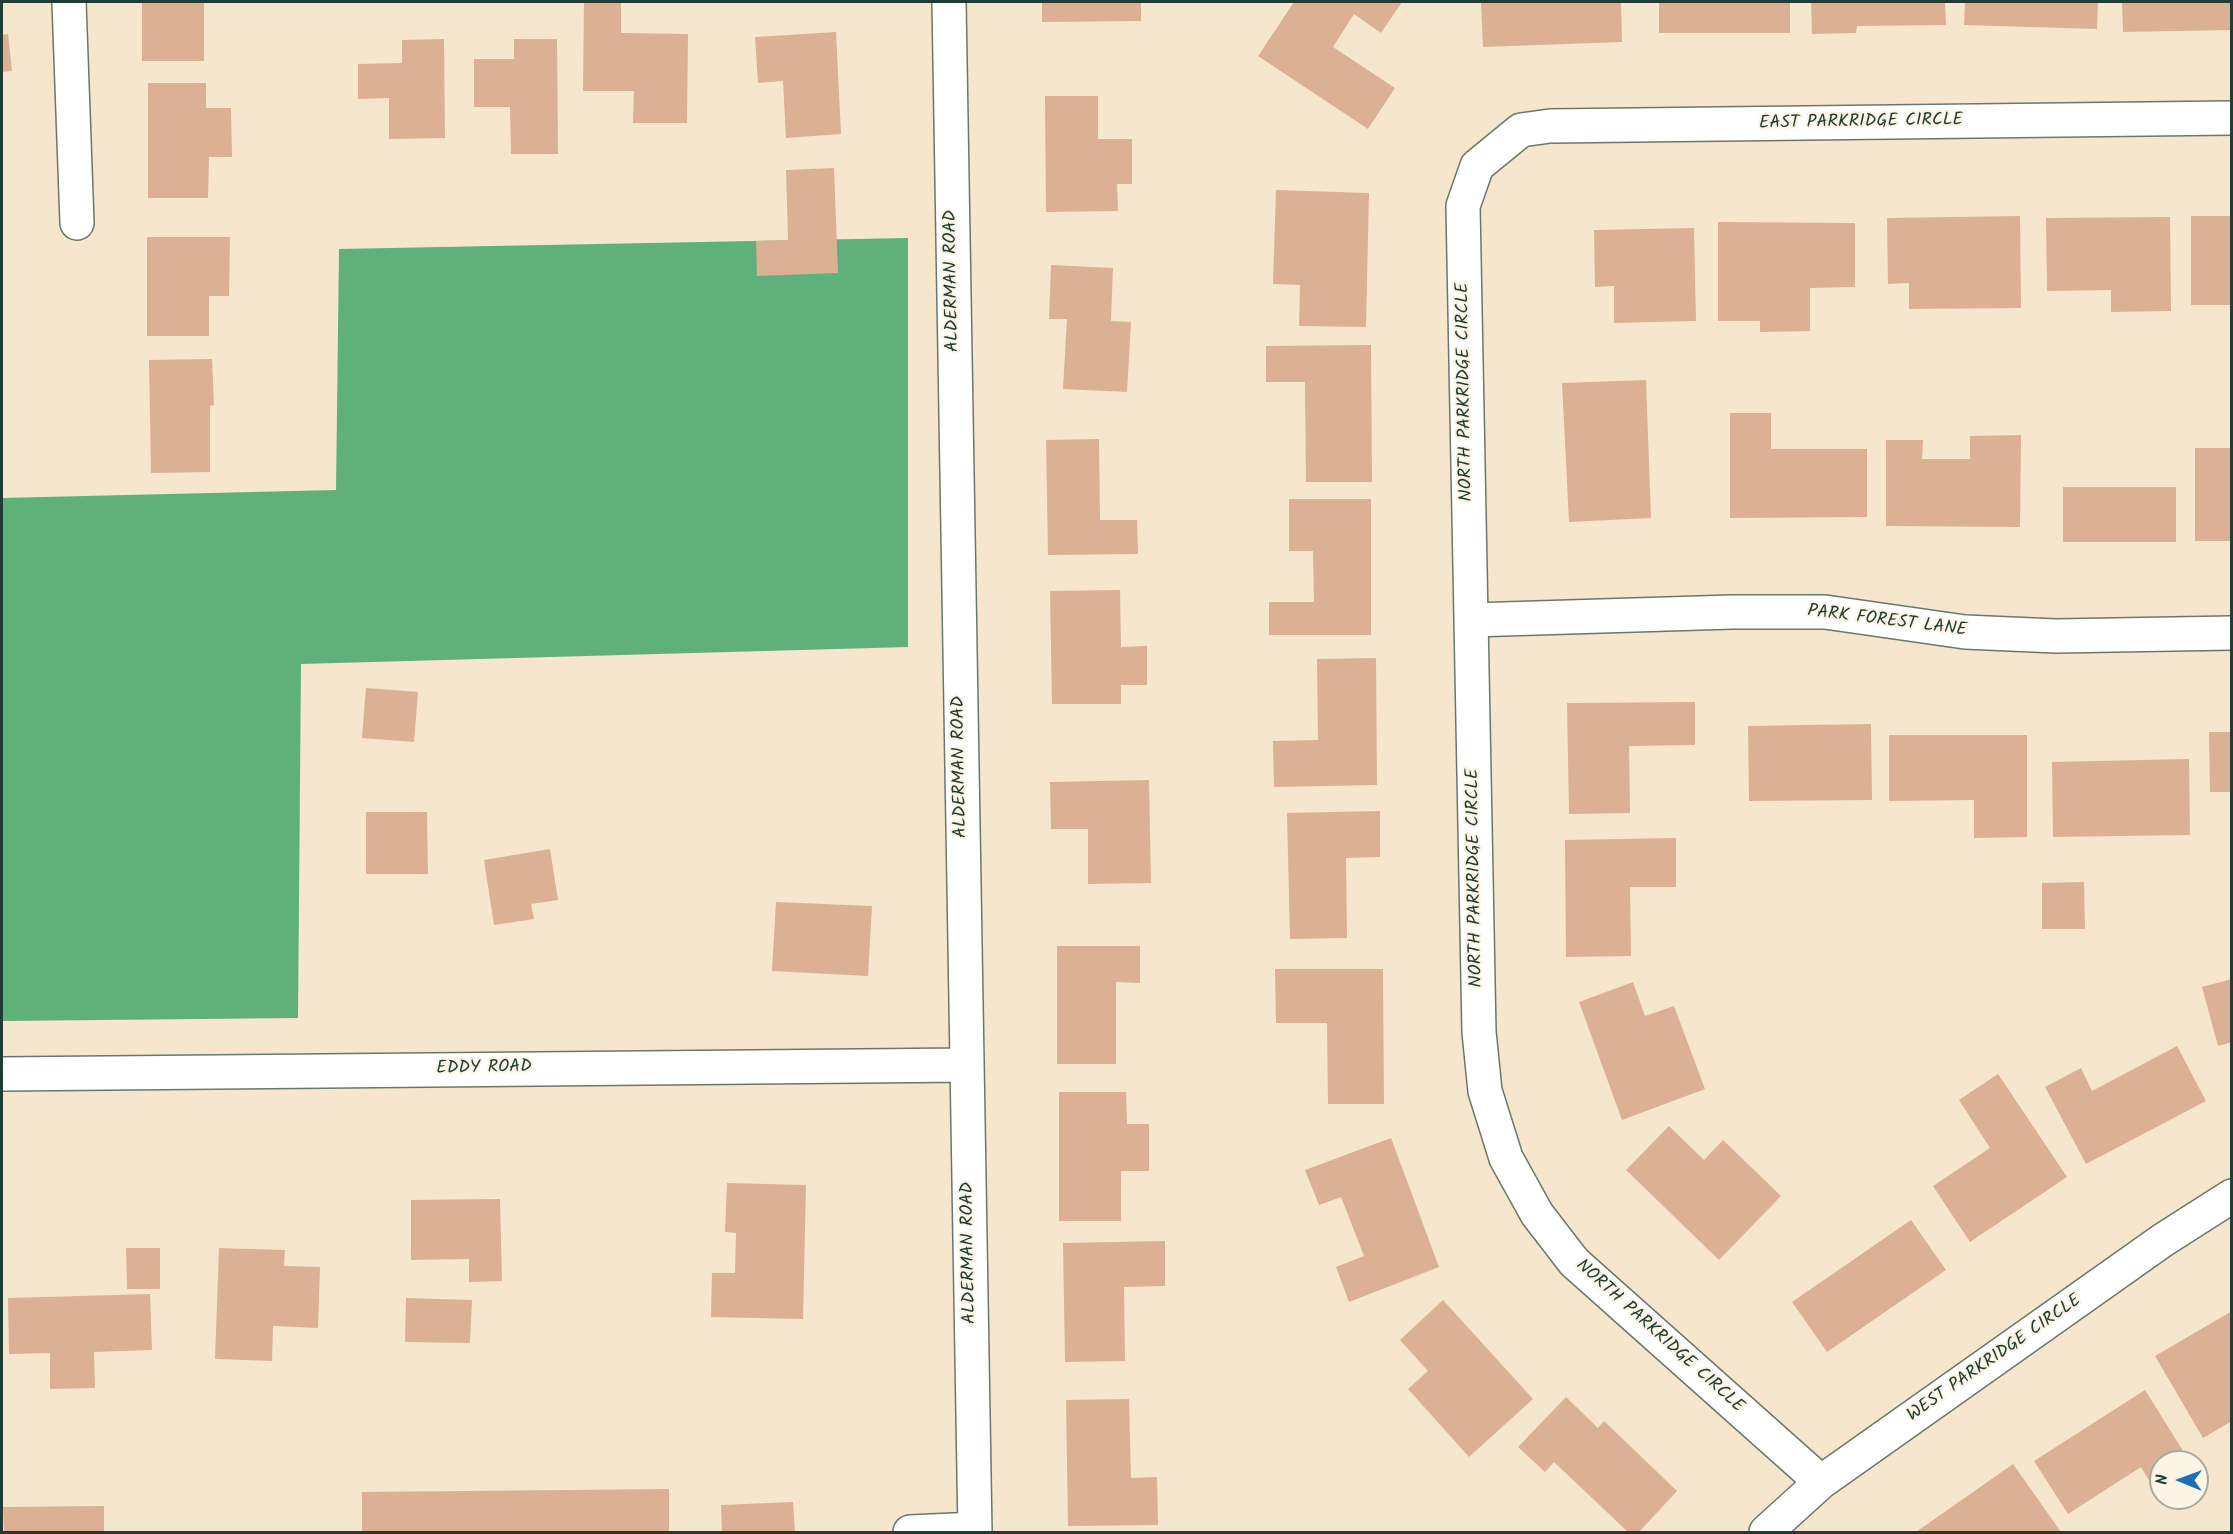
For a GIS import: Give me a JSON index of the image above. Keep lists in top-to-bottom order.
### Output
{
  "streets": {
    "street": [
      "EAST PARKRIDGE CIRCLE",
      "ALDERMAN ROAD",
      "NORTH PARKRIDGE CIRCLE",
      "PARK FOREST LANE",
      "EDDY ROAD",
      "WEST PARKRIDGE CIRCLE"
    ]
  },
  "crossings": [
    ["EAST PARKRIDGE CIRCLE", "NORTH PARKRIDGE CIRCLE"],
    ["ALDERMAN ROAD", "EDDY ROAD"],
    ["NORTH PARKRIDGE CIRCLE", "PARK FOREST LANE"],
    ["NORTH PARKRIDGE CIRCLE", "WEST PARKRIDGE CIRCLE"]
  ],
  "north": "left"
}
